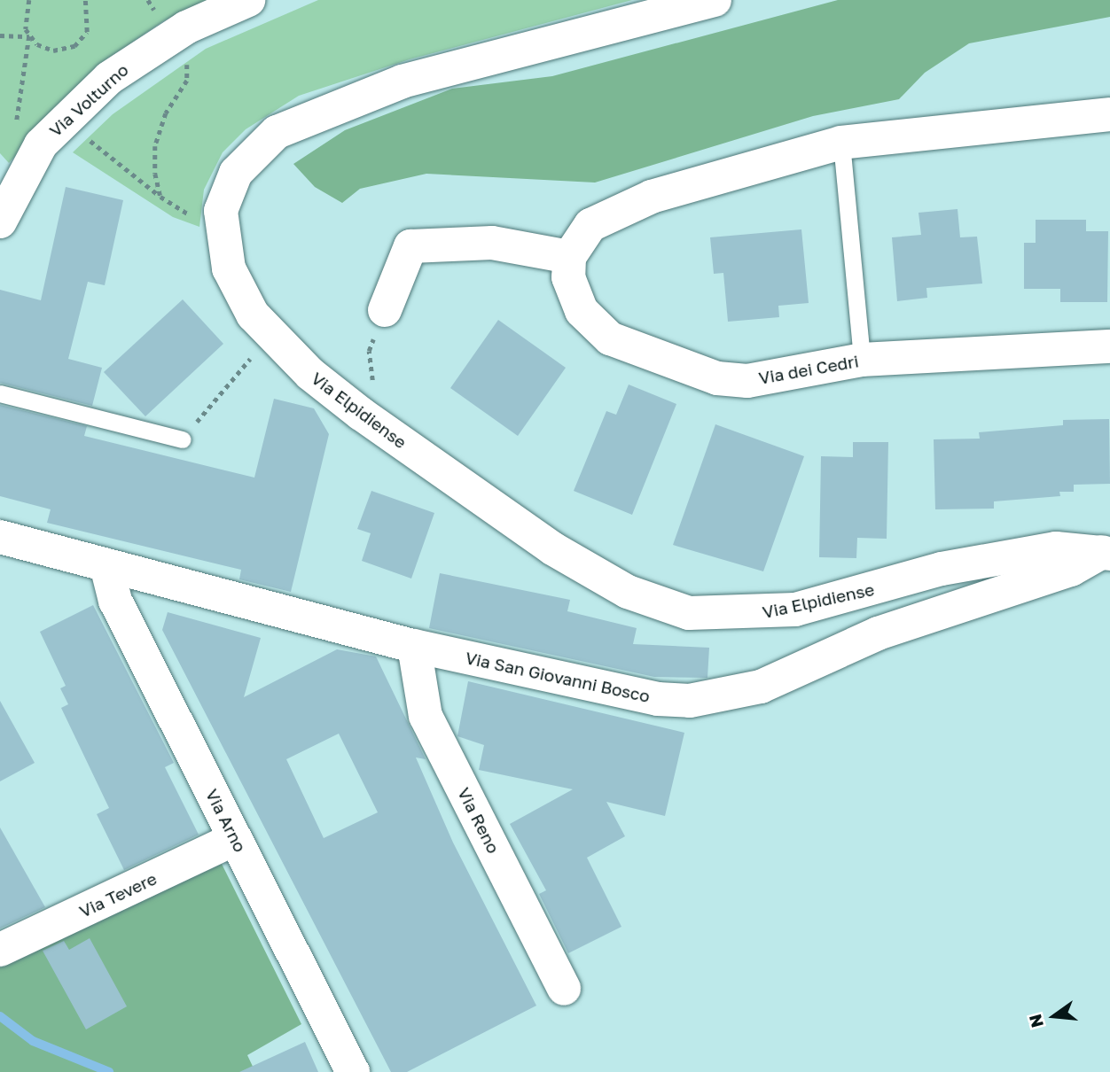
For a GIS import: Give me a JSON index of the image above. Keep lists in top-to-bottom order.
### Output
{
  "streets": {
    "street": [
      "Via Volturno",
      "Via dei Cedri",
      "Via Elpidiense",
      "Via San Giovanni Bosco",
      "Via Arno",
      "Via Reno",
      "Via Tevere"
    ]
  },
  "crossings": [
    ["Via Elpidiense", "Via San Giovanni Bosco"],
    ["Via San Giovanni Bosco", "Via Arno"],
    ["Via San Giovanni Bosco", "Via Reno"],
    ["Via Arno", "Via Tevere"]
  ],
  "north": "left"
}
